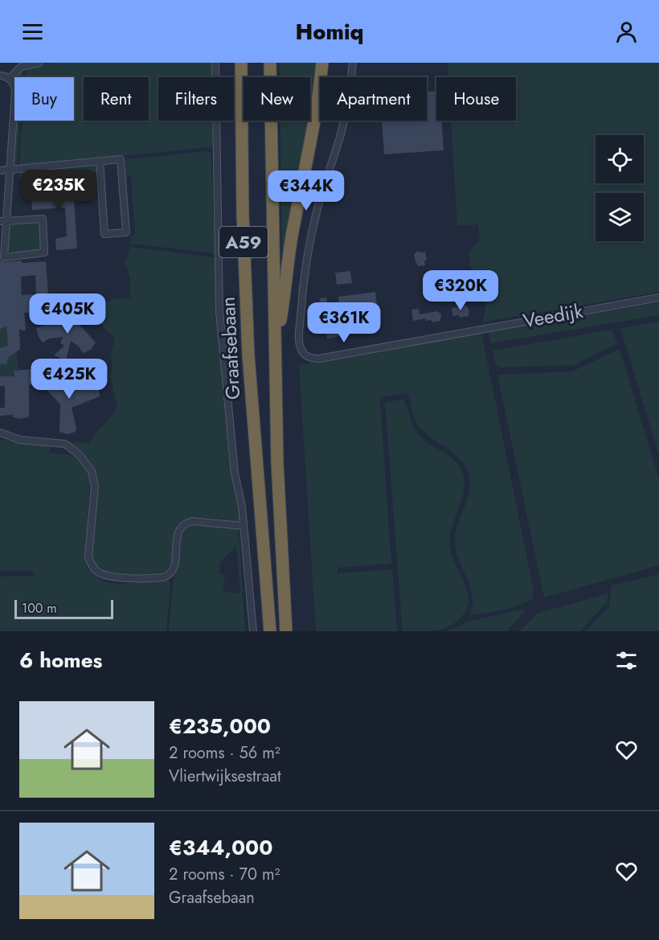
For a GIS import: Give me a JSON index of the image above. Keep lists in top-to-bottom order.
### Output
{
  "streets": {
    "highway": ["A59", "Graafsebaan"],
    "street": ["Veedijk"]
  },
  "scale_bar": "100 m",
  "page": {
    "header": "Homiq",
    "chip": [
      "Buy",
      "Rent",
      "Filters",
      "New",
      "Apartment",
      "House"
    ],
    "price": [
      "€235K",
      "€344K",
      "€320K",
      "€405K",
      "€361K",
      "€425K"
    ],
    "scale": "100 m",
    "heading": "6 homes",
    "list": [
      {
        "name": "€235,000",
        "note": "2 rooms · 56 m² · Vliertwijksestraat"
      },
      {
        "name": "€344,000",
        "note": "2 rooms · 70 m² · Graafsebaan"
      }
    ]
  }
}
